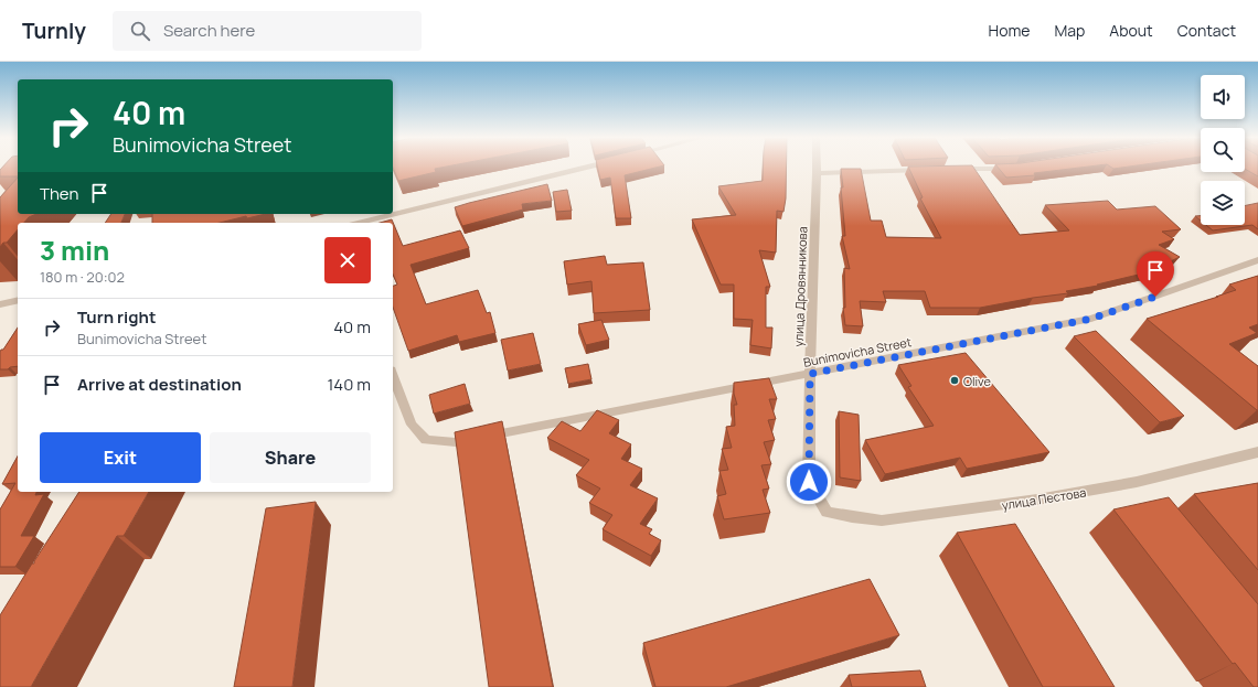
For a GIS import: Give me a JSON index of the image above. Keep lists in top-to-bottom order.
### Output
{
  "streets": {
    "street": ["улица Дровянникова", "Bunimovicha Street", "улица Пестова"]
  },
  "crossings": [
    ["улица Дровянникова", "Bunimovicha Street"],
    ["улица Дровянникова", "улица Пестова"]
  ],
  "places": ["Olive"],
  "page": {
    "header": "Turnly",
    "search": "Search here",
    "nav": [
      "Home",
      "Map",
      "About",
      "Contact"
    ],
    "turn": ["40 m", "Bunimovicha Street"],
    "then": "Then",
    "heading": ["3 min", "180 m · 20:02"],
    "list": [
      {
        "name": "Turn right",
        "note": "Bunimovicha Street",
        "value": "40 m"
      },
      {
        "name": "Arrive at destination",
        "value": "140 m"
      }
    ],
    "buttons": ["Exit", "Share"]
  }
}
